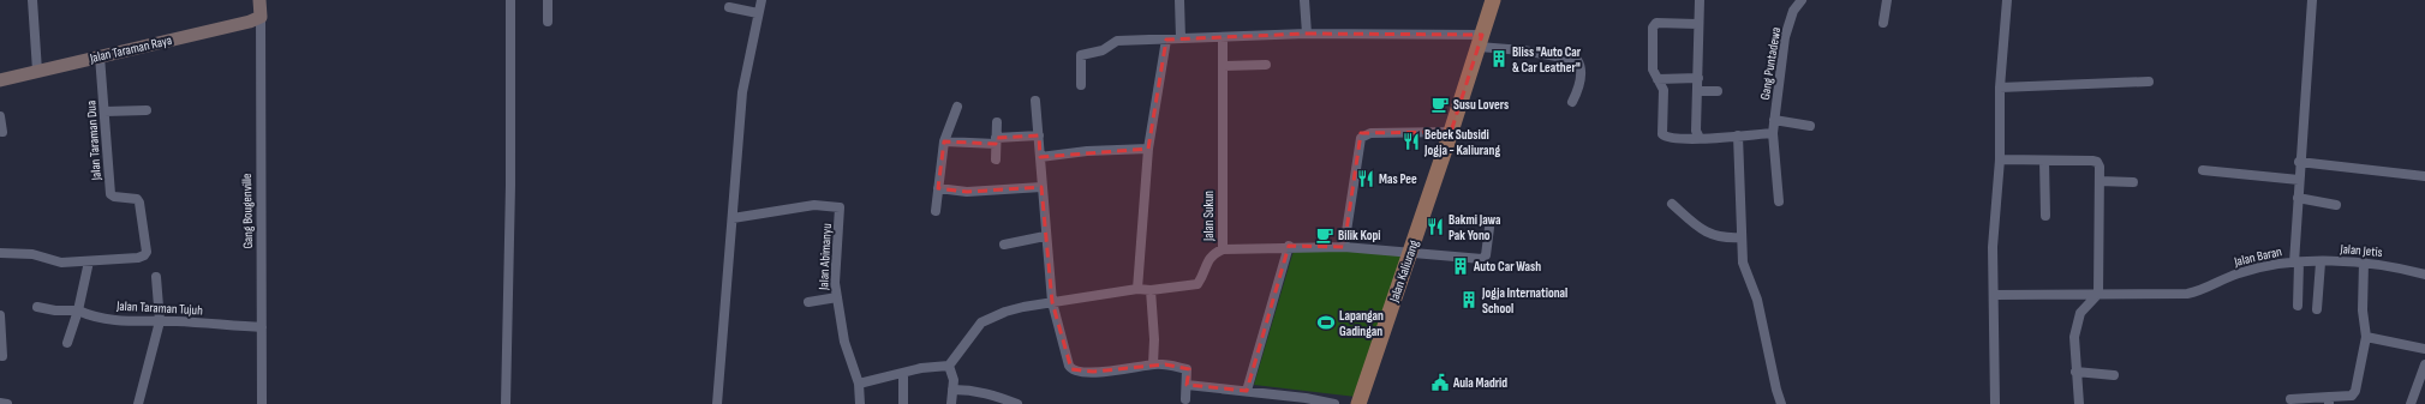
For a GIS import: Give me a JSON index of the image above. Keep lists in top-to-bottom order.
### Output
{
  "streets": {
    "main road": ["Jalan Kaliurang"],
    "street": [
      "Jalan Taraman Raya",
      "Gang Puntadewa",
      "Jalan Taraman Dua",
      "Gang Bougenville",
      "Jalan Sukun",
      "Jalan Jetis",
      "Jalan Abimanyu",
      "Jalan Baran",
      "Jalan Taraman Tujuh"
    ]
  },
  "crossings": [
    ["Jalan Taraman Raya", "Jalan Taraman Dua"],
    ["Jalan Taraman Raya", "Gang Bougenville"],
    ["Gang Bougenville", "Jalan Taraman Tujuh"],
    ["Jalan Jetis", "Jalan Baran"]
  ],
  "places": {
    "building": ["Bliss \"Auto Car & Car Leather\"", "Auto Car Wash", "Jogja International School"],
    "cafe": ["Susu Lovers", "Bilik Kopi"],
    "restaurant": ["Bebek Subsidi Jogja - Kaliurang", "Mas Pee", "Bakmi Jawa Pak Yono"],
    "sports": ["Lapangan Gadingan"],
    "public building": ["Aula Madrid"]
  }
}
